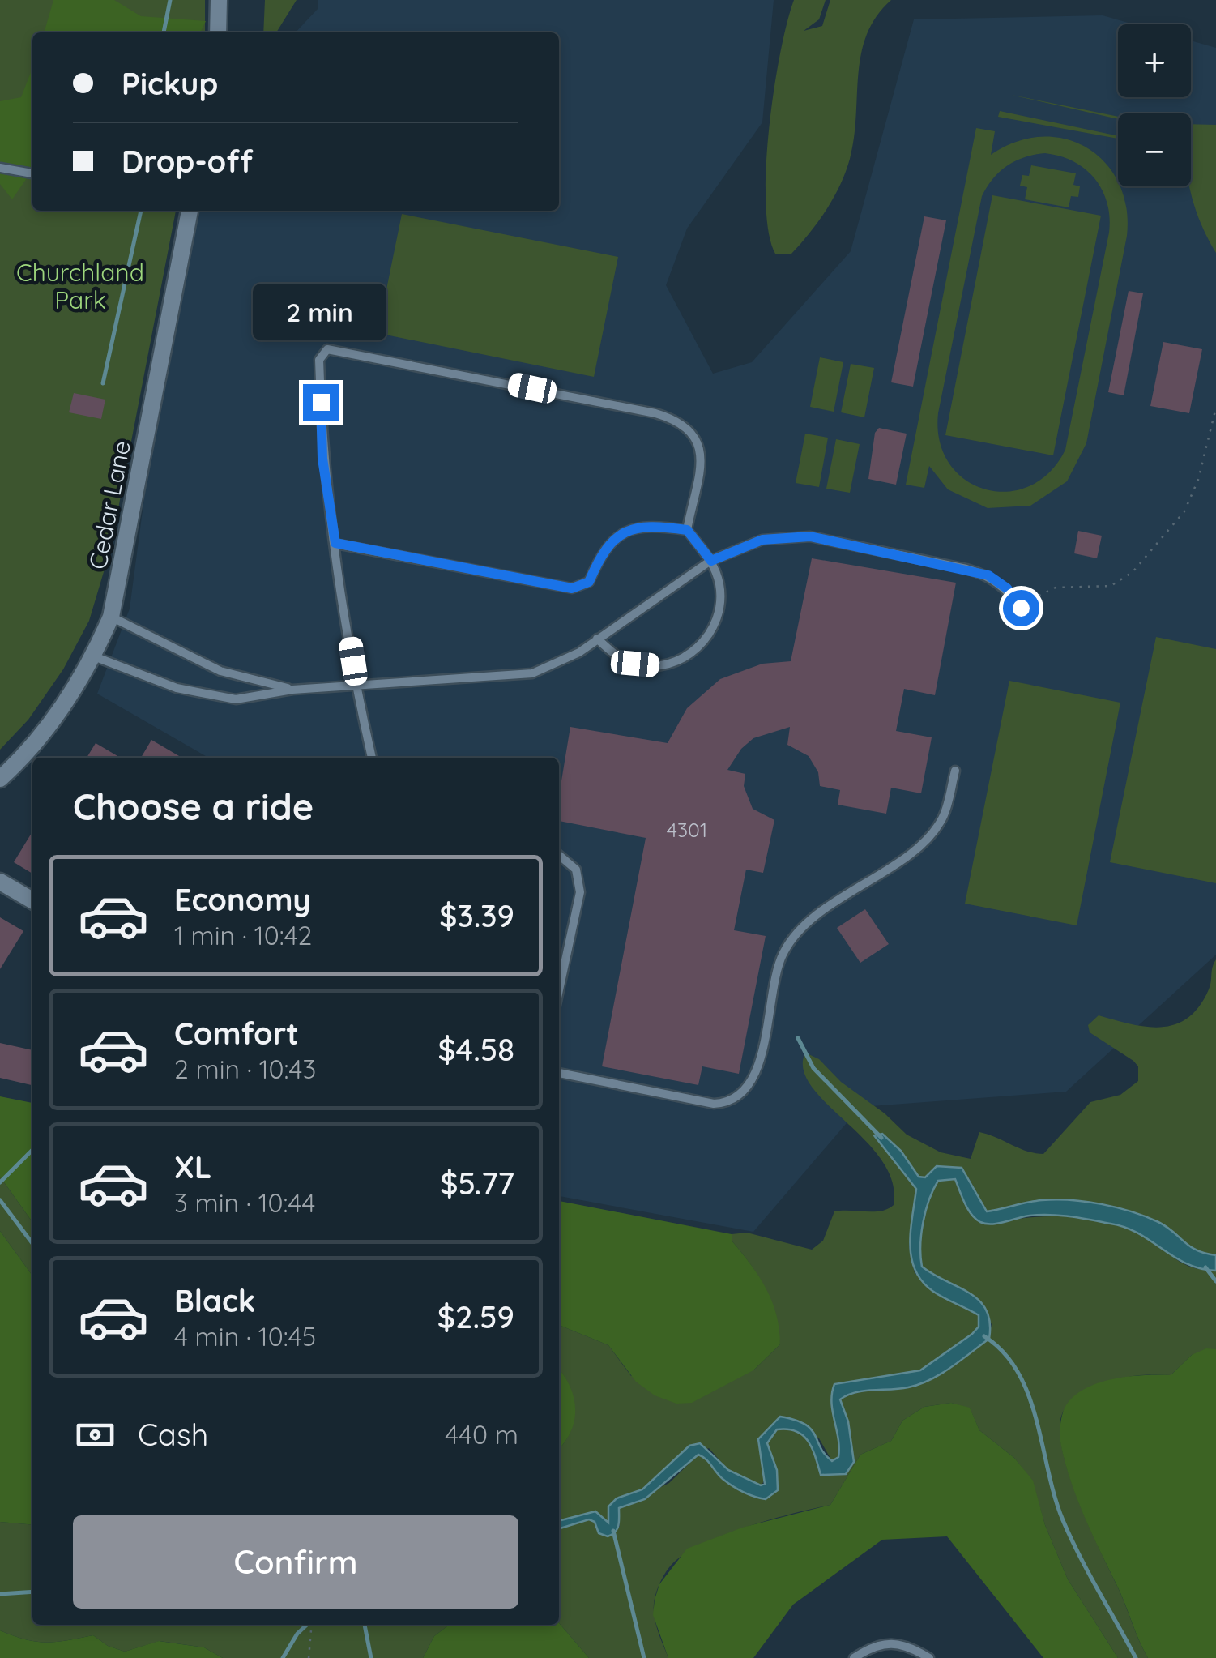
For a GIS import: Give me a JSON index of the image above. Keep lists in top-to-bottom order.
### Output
{
  "streets": {
    "street": ["Cedar Lane"]
  },
  "parks": ["Churchland Park"],
  "house_numbers": ["4301"],
  "page": {
    "map_buttons": ["+", "−"],
    "banner": ["Pickup", "Drop-off"],
    "bubble": "2 min",
    "heading": "Choose a ride",
    "list": [
      {
        "name": "Economy",
        "note": "1 min · 10:42",
        "value": "$3.39"
      },
      {
        "name": "Comfort",
        "note": "2 min · 10:43",
        "value": "$4.58"
      },
      {
        "name": "XL",
        "note": "3 min · 10:44",
        "value": "$5.77"
      },
      {
        "name": "Black",
        "note": "4 min · 10:45",
        "value": "$2.59"
      }
    ],
    "pay": ["Cash", "440 m"],
    "buttons": "Confirm"
  }
}
